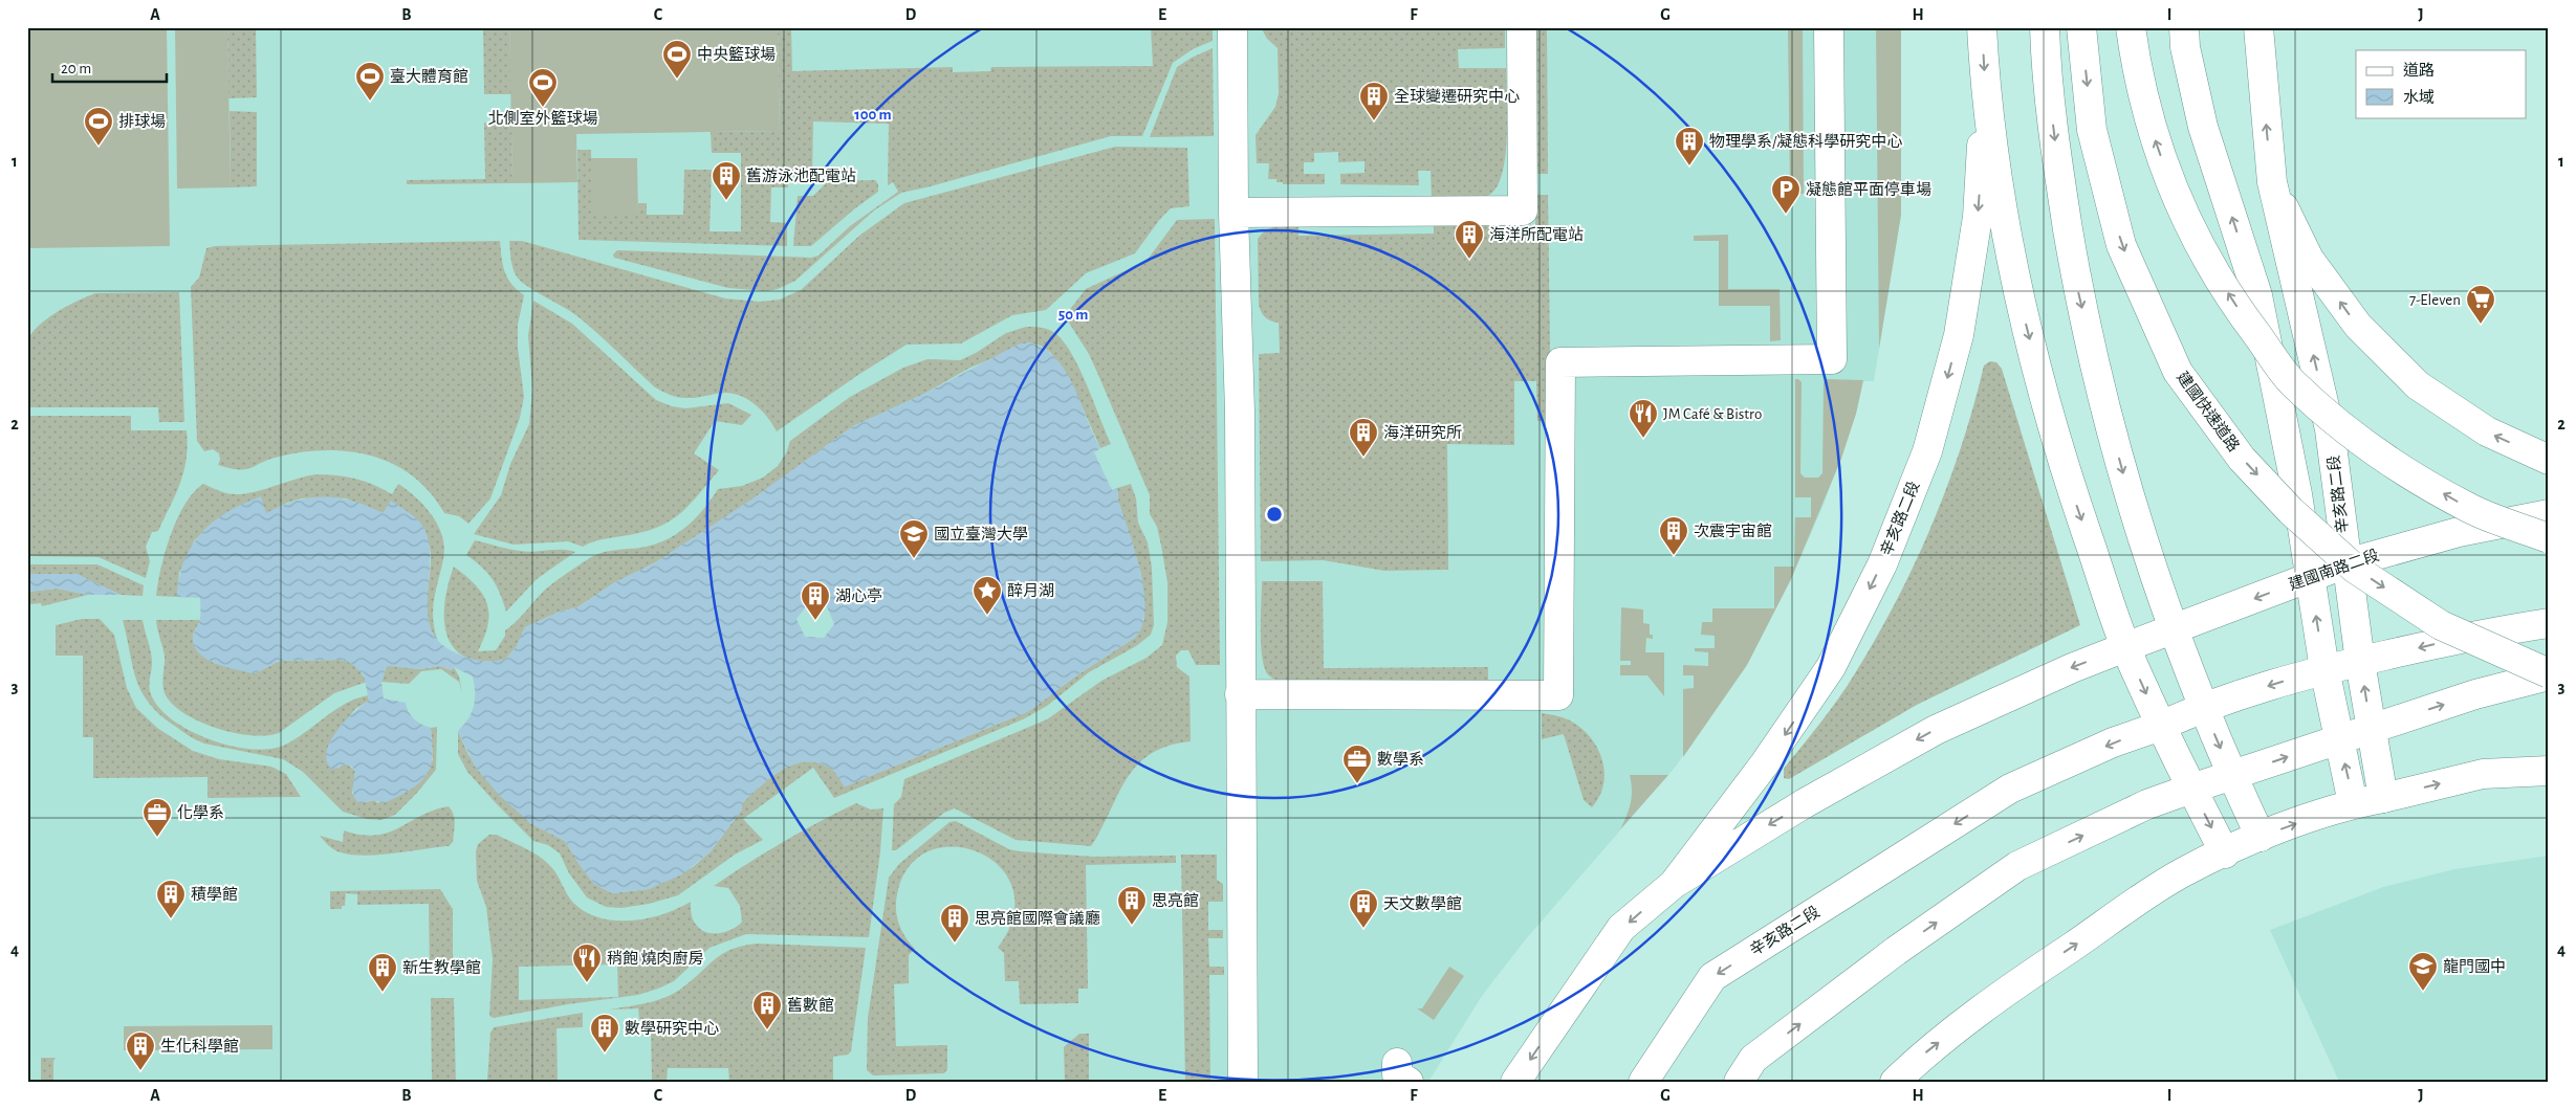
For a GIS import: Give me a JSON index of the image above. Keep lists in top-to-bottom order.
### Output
{
  "streets": {
    "main road": ["建國快速道路", "辛亥路二段", "建國南路二段"]
  },
  "crossings": [
    ["建國快速道路", "辛亥路二段"],
    ["辛亥路二段", "建國南路二段"]
  ],
  "places": {
    "sports": [
      "中央籃球場",
      "臺大體育館",
      "北側室外籃球場",
      "排球場"
    ],
    "building": [
      "全球變遷研究中心",
      "物理學系/凝態科學研究中心",
      "舊游泳池配電站",
      "海洋所配電站",
      "海洋研究所",
      "次震宇宙館",
      "湖心亭",
      "積學館",
      "思亮館",
      "天文數學館",
      "思亮館國際會議廳",
      "新生教學館",
      "舊數館",
      "數學研究中心",
      "生化科學館"
    ],
    "parking": ["凝態館平面停車場"],
    "supermarket": ["7-Eleven"],
    "restaurant": ["JM Café & Bistro", "稍飽 燒肉廚房"],
    "school or university": ["國立臺灣大學", "龍門國中"],
    "place": ["醉月湖"],
    "office": ["數學系", "化學系"]
  },
  "legend": ["道路", "水域"],
  "scale_bar": "20 m",
  "grid": {
    "columns": [
      "A",
      "B",
      "C",
      "D",
      "E",
      "F",
      "G",
      "H",
      "I",
      "J"
    ],
    "rows": [
      "1",
      "2",
      "3",
      "4"
    ]
  },
  "rings": ["100 m", "50 m"]
}
